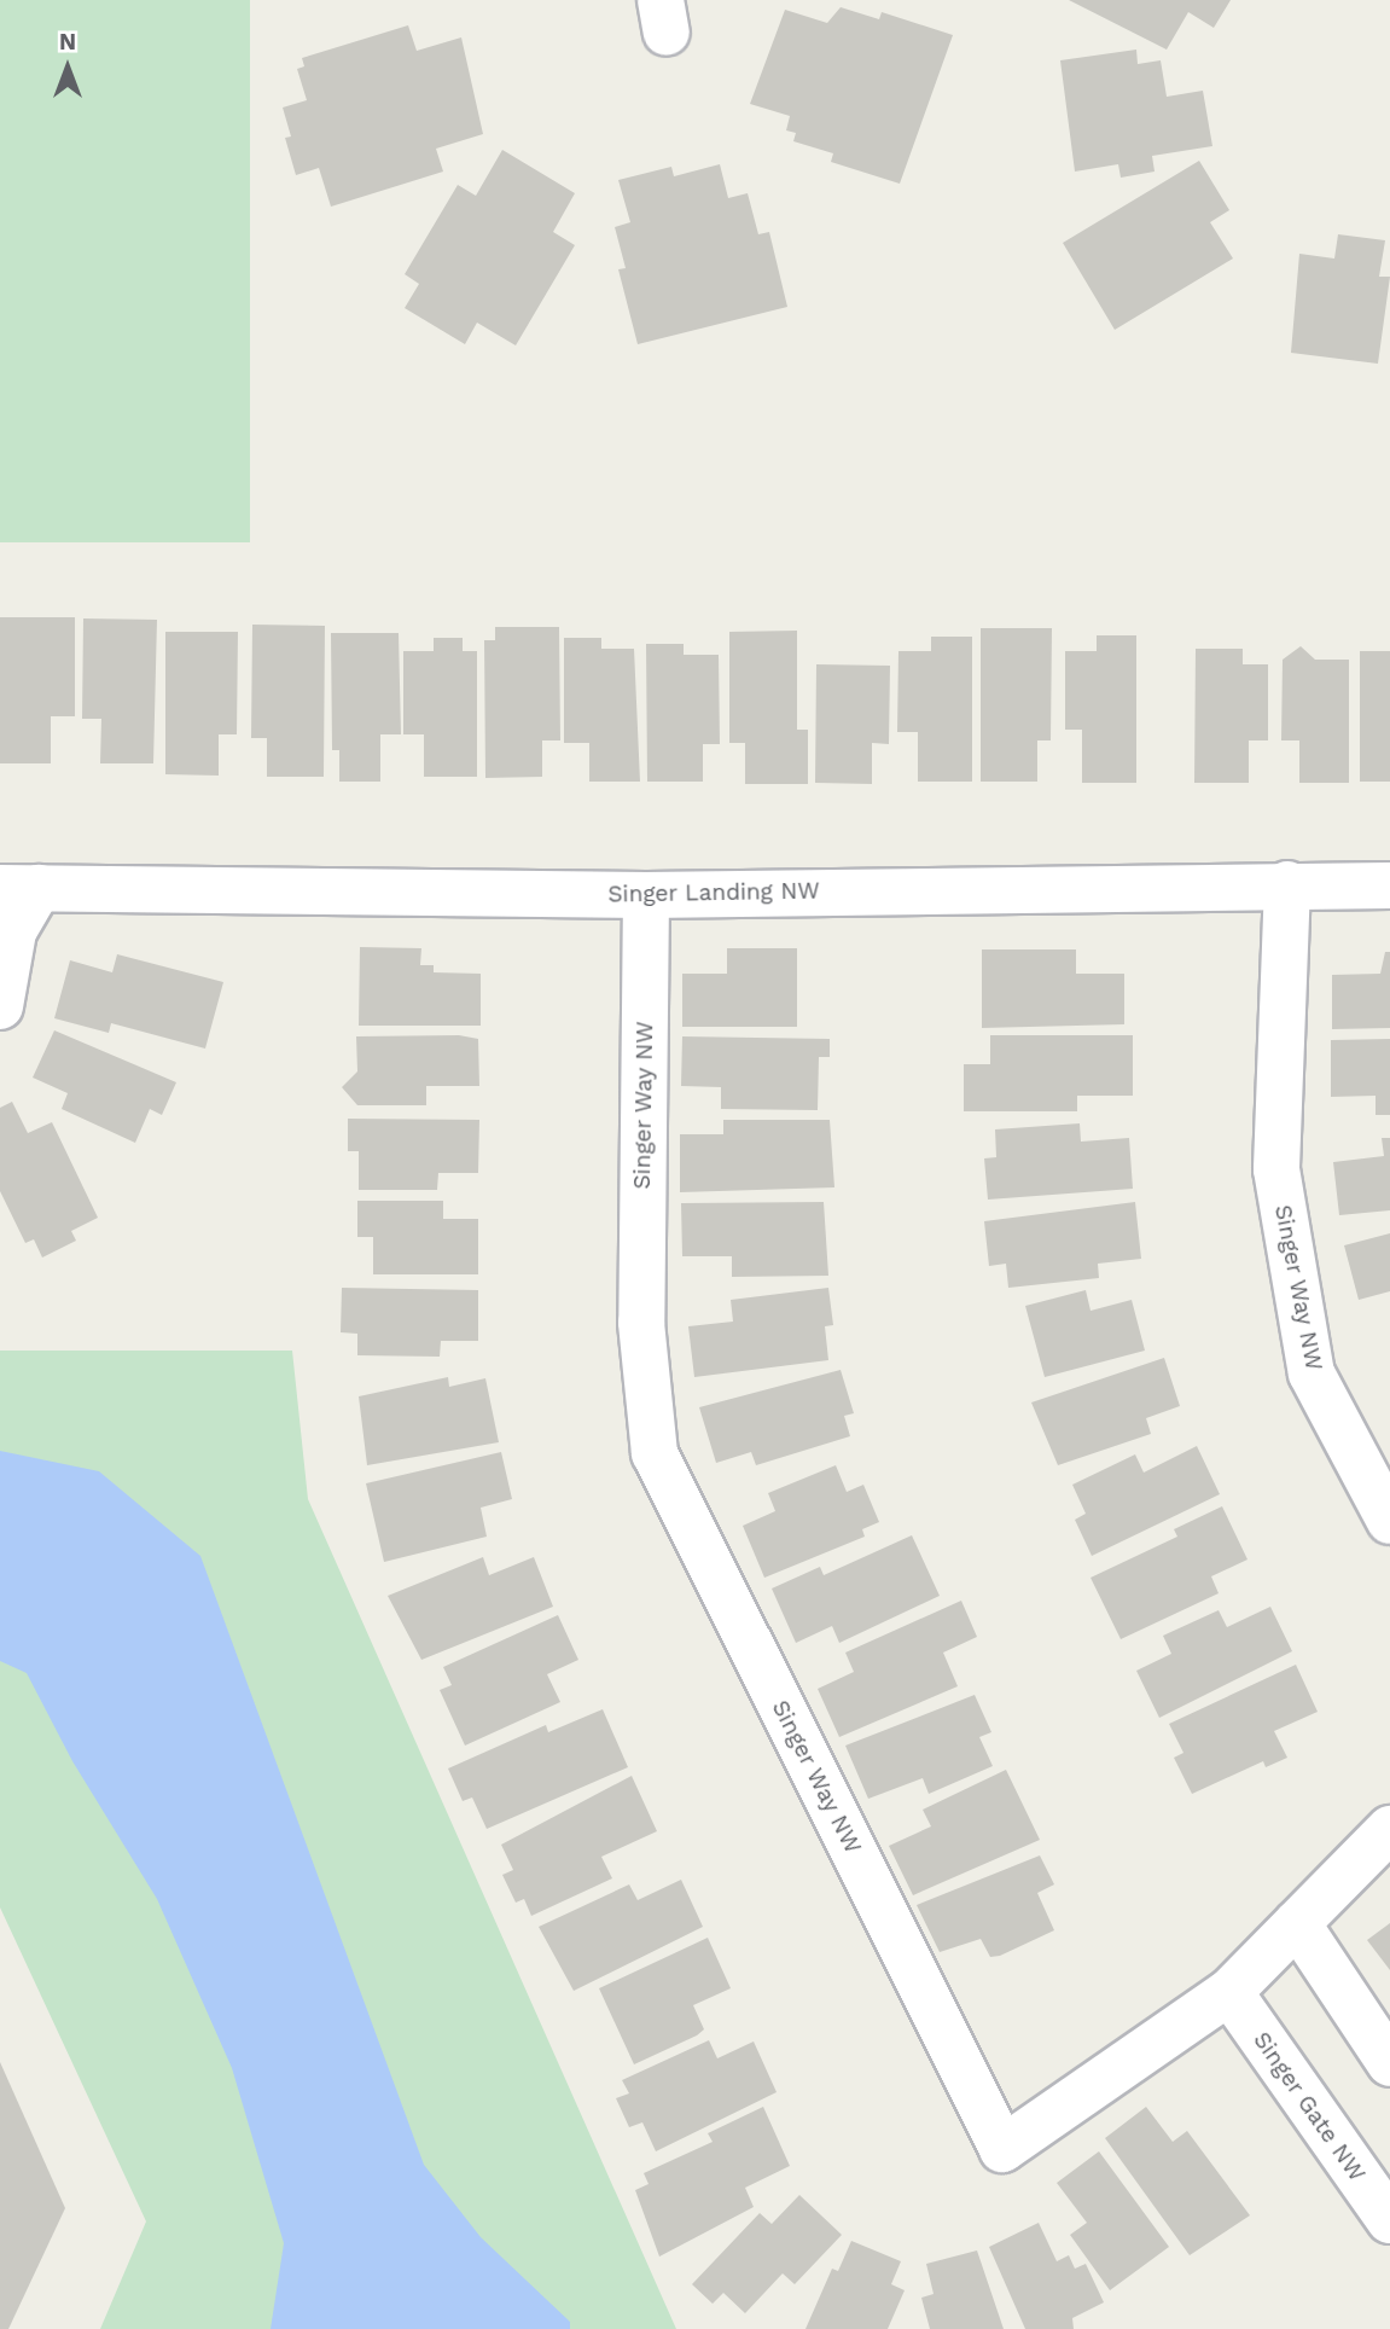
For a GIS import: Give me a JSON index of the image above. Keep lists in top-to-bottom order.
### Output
{
  "streets": {
    "street": ["Singer Landing NW", "Singer Way NW", "Singer Gate NW"]
  },
  "crossings": [
    ["Singer Landing NW", "Singer Way NW"],
    ["Singer Way NW", "Singer Gate NW"]
  ],
  "north": "top"
}
